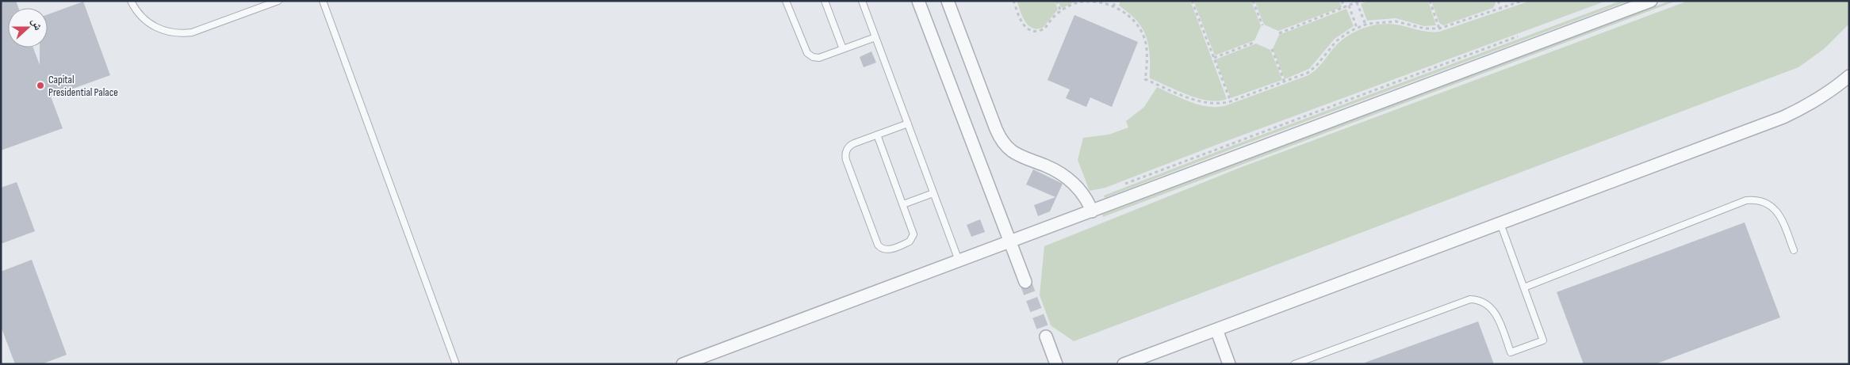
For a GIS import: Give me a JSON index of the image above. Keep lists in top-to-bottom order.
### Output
{
  "places": ["Capital Presidential Palace"],
  "north": "right"
}
